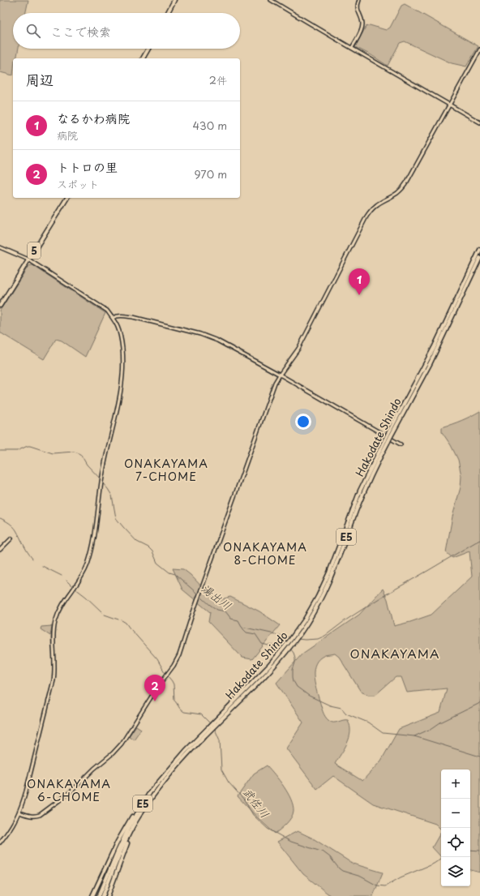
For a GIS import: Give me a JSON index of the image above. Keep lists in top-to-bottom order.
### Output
{
  "streets": {
    "highway": ["5", "Hakodate Shindo", "E5"]
  },
  "districts": [
    "ONAKAYAMA 7-CHOME",
    "ONAKAYAMA 8-CHOME",
    "ONAKAYAMA",
    "ONAKAYAMA 6-CHOME"
  ],
  "water": ["湯出川", "武佐川"],
  "page": {
    "search": "ここで検索",
    "heading": ["周辺", "2件"],
    "list": [
      {
        "mark": "1",
        "name": "なるかわ病院",
        "note": "病院",
        "value": "430 m"
      },
      {
        "mark": "2",
        "name": "トトロの里",
        "note": "スポット",
        "value": "970 m"
      }
    ],
    "pins": ["1", "2"],
    "map_buttons": ["+", "−"]
  }
}
